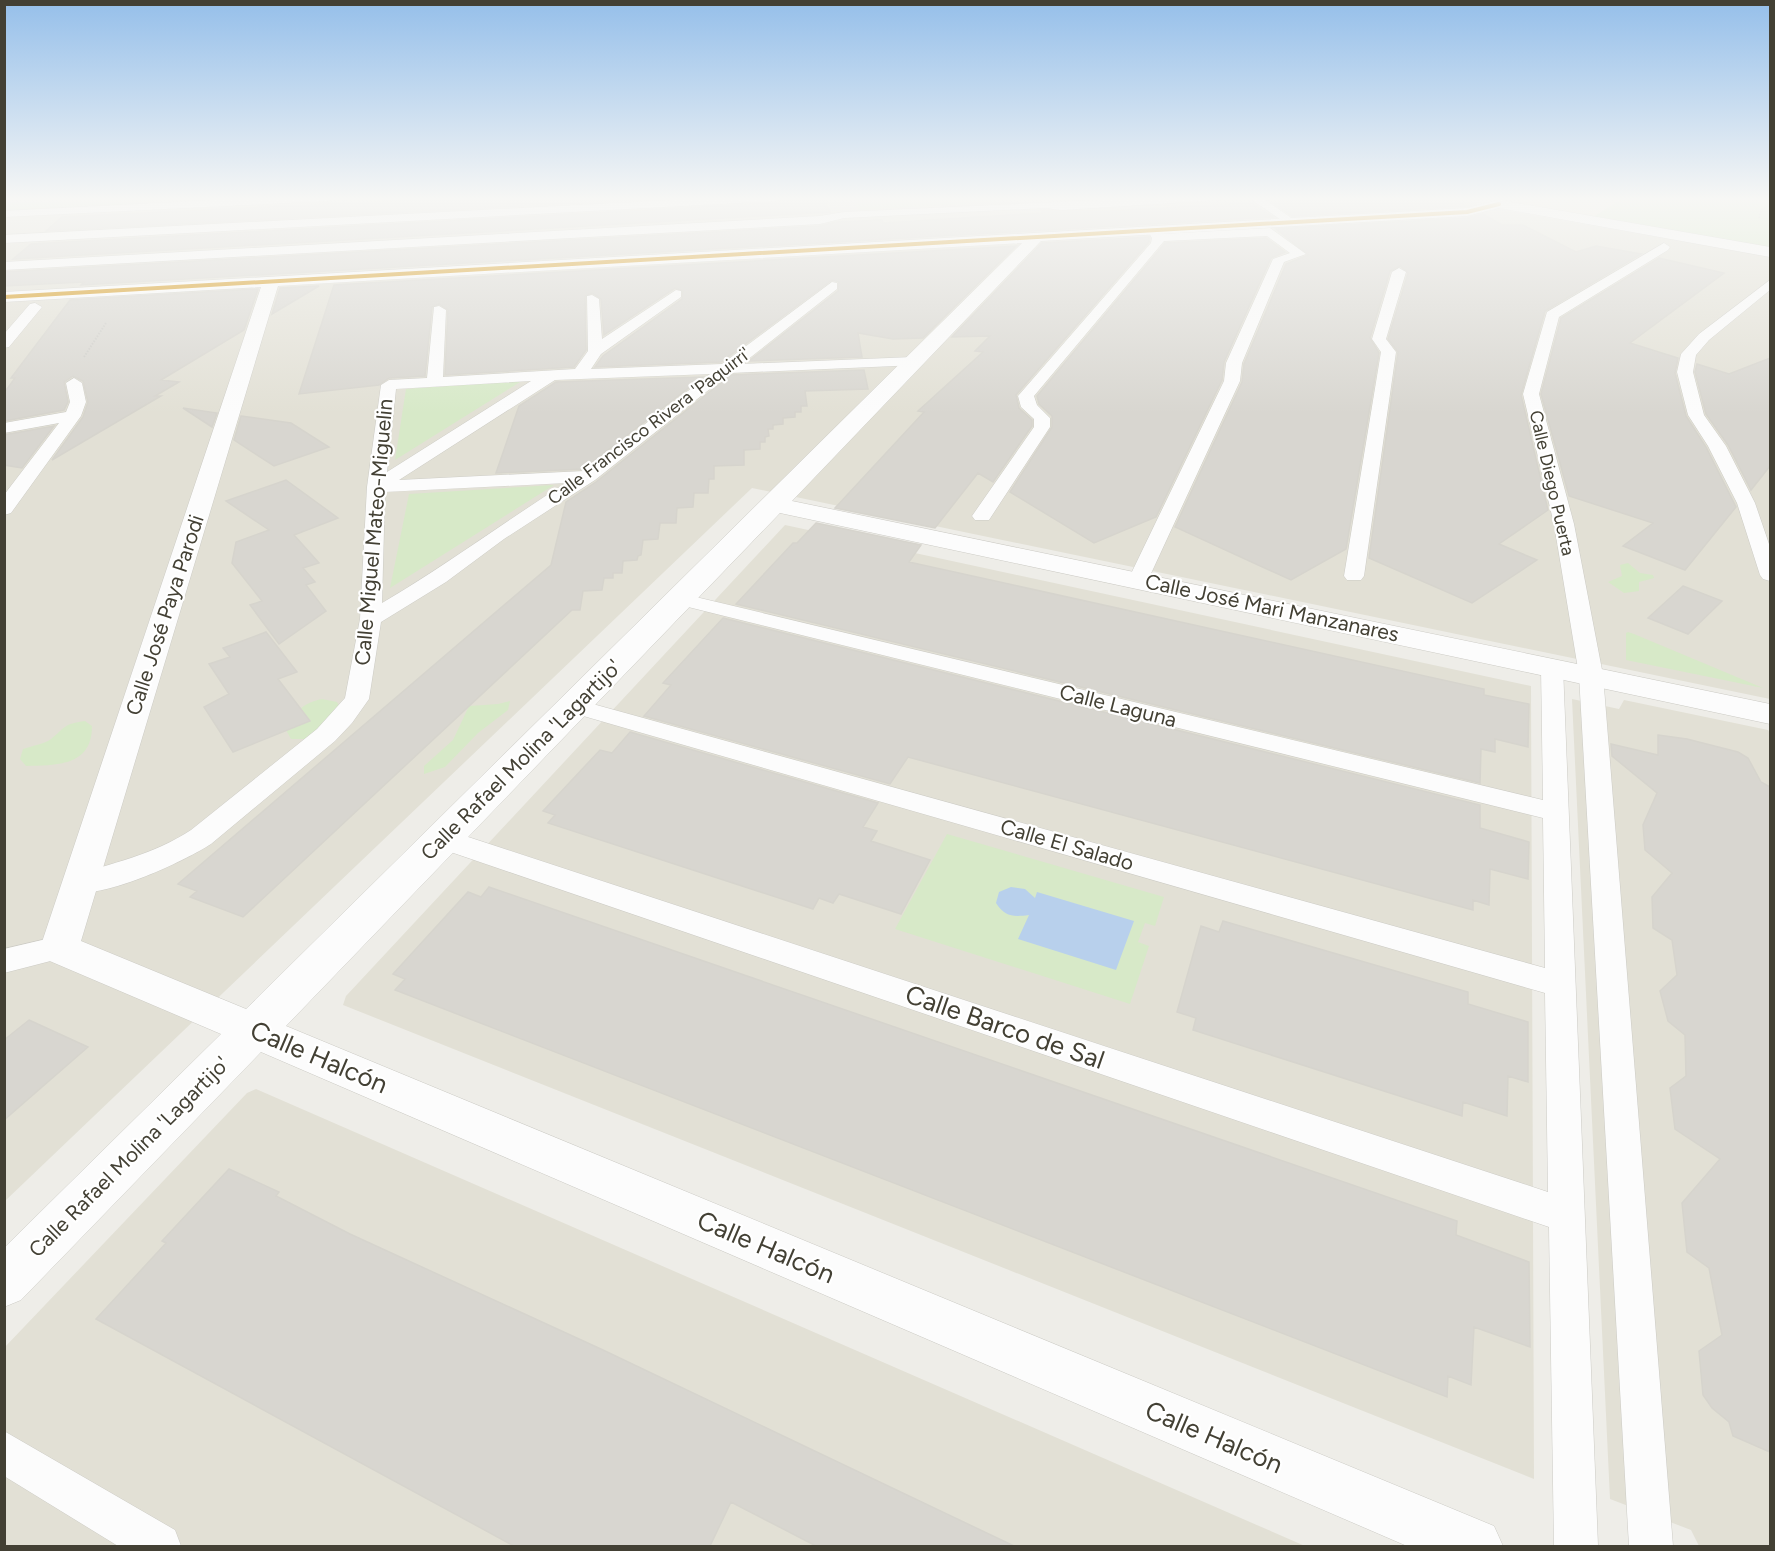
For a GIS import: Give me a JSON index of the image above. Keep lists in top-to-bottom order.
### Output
{
  "streets": {
    "street": [
      "Calle José Mari Manzanares",
      "Calle José Paya Parodi",
      "Calle Rafael Molina 'Lagartijo'",
      "Calle Halcón"
    ],
    "lane": [
      "Calle Francisco Rivera 'Paquirri'",
      "Calle Diego Puerta",
      "Calle Miguel Mateo-Miguelin",
      "Calle Laguna",
      "Calle El Salado",
      "Calle Barco de Sal"
    ]
  },
  "crossings": [
    ["Calle Francisco Rivera 'Paquirri'", "Calle Miguel Mateo-Miguelin"],
    ["Calle Diego Puerta", "Calle José Mari Manzanares"],
    ["Calle Miguel Mateo-Miguelin", "Calle José Paya Parodi"],
    ["Calle José Mari Manzanares", "Calle Rafael Molina 'Lagartijo'"],
    ["Calle José Paya Parodi", "Calle Halcón"],
    ["Calle Laguna", "Calle Rafael Molina 'Lagartijo'"],
    ["Calle Rafael Molina 'Lagartijo'", "Calle El Salado"],
    ["Calle Rafael Molina 'Lagartijo'", "Calle Barco de Sal"],
    ["Calle Rafael Molina 'Lagartijo'", "Calle Halcón"]
  ]
}
